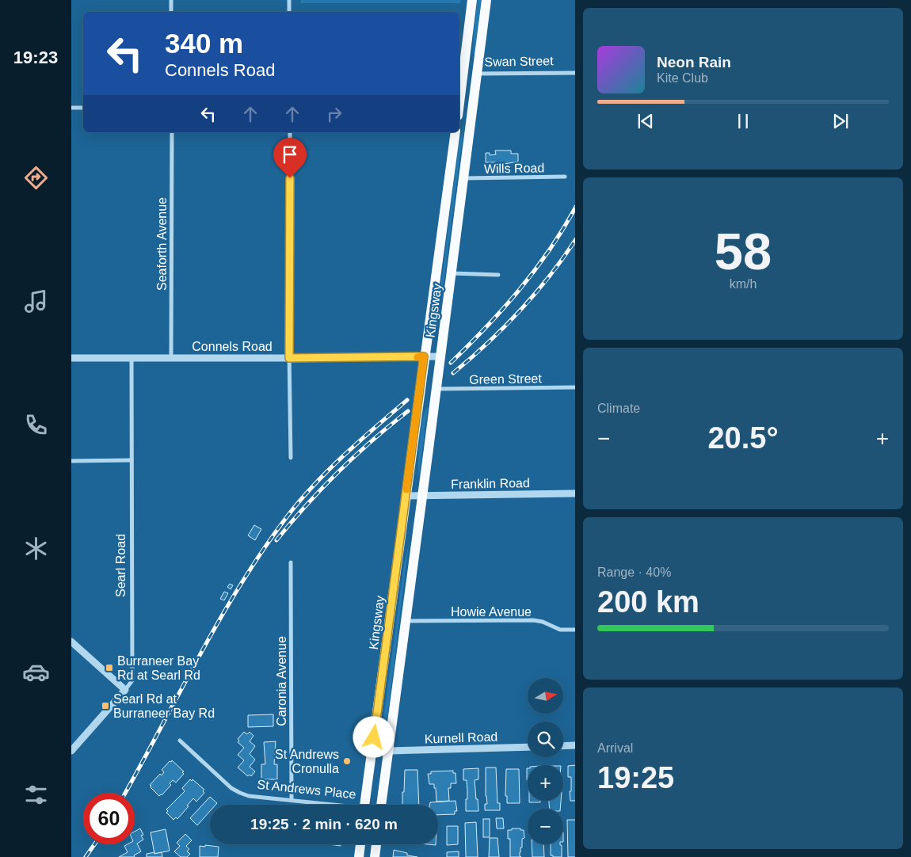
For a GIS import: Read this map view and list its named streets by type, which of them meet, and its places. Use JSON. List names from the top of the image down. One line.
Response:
{"streets":{"main road":["Swan Street","Kingsway"],"street":["Wills Road","Seaforth Avenue","Connels Road","Green Street","Franklin Road","Searl Road","Howie Avenue","Caronia Avenue","Kurnell Road","St Andrews Place"]},"crossings":[["Swan Street","Kingsway"],["Wills Road","Kingsway"],["Seaforth Avenue","Connels Road"],["Kingsway","Connels Road"],["Kingsway","Green Street"],["Kingsway","Franklin Road"],["Kingsway","Howie Avenue"],["Kingsway","Kurnell Road"],["Connels Road","Searl Road"],["Caronia Avenue","St Andrews Place"]],"places":{"transit":["Burraneer Bay Rd at Searl Rd","Searl Rd at Burraneer Bay Rd"],"other":["St Andrews Cronulla"]},"north":"right","page":{"tabs":"19:23","turn":["340 m","Connels Road"],"song":["Neon Rain","Kite Club"],"tile":[["58","km/h"],"Climate",["Range · 40%","200 km"],["Arrival","19:25"]],"heat":["−","20.5°","+"],"map_buttons":["+","−"],"limit":"60","trip":"19:25 · 2 min · 620 m"}}
